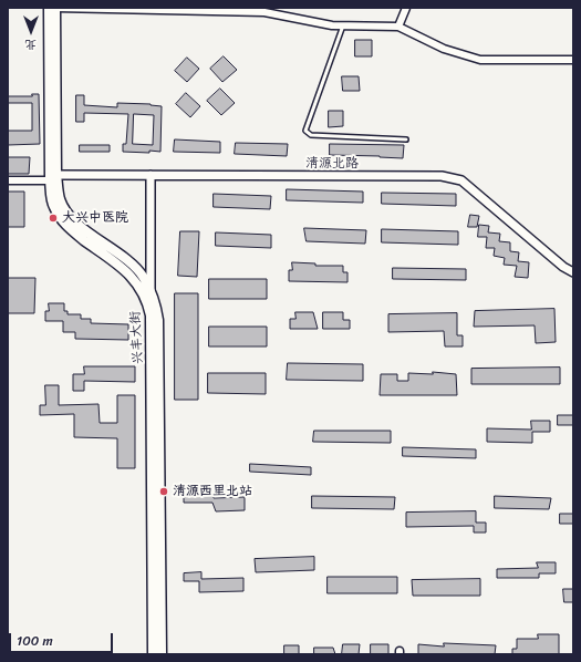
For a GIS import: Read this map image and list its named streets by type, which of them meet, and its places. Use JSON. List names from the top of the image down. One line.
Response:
{"streets":{"main road":["兴丰大街"],"street":["清源北路"]},"crossings":[["清源北路","兴丰大街"]],"places":["大兴中医院","清源西里北站"],"scale_bar":"100 m","north":"bottom"}
